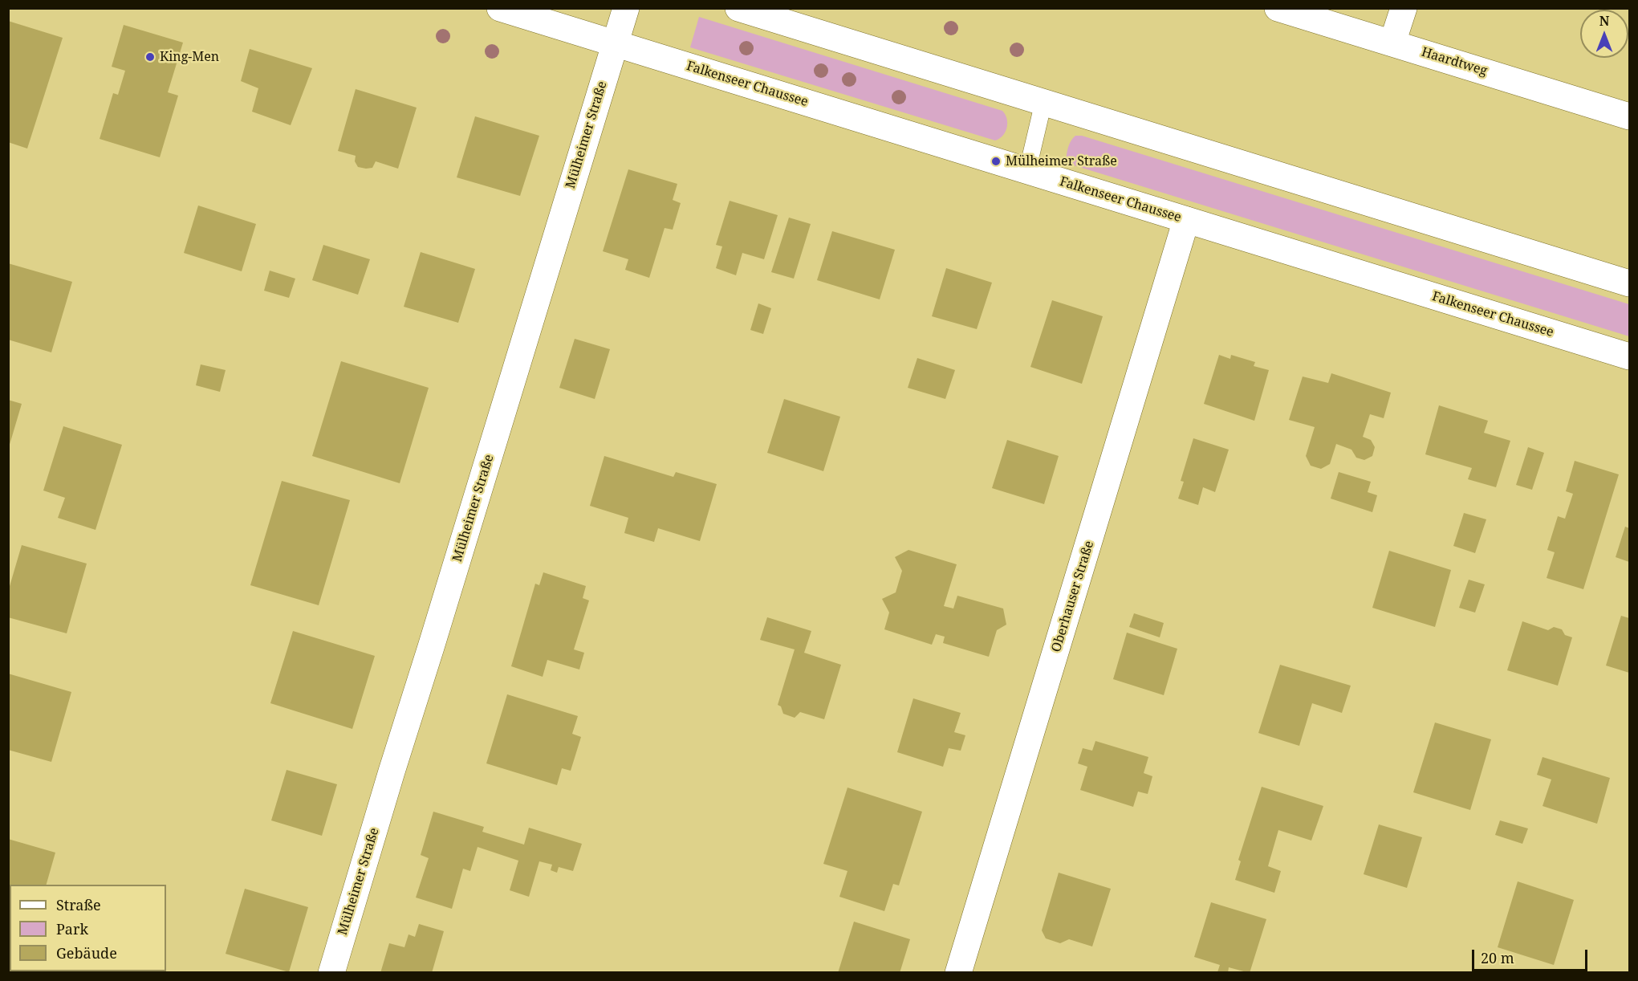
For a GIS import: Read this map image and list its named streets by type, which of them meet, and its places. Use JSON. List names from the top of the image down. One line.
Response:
{"streets":{"street":["Haardtweg","Falkenseer Chaussee","Mülheimer Straße","Oberhauser Straße"]},"crossings":[["Falkenseer Chaussee","Mülheimer Straße"],["Falkenseer Chaussee","Oberhauser Straße"]],"places":["King-Men","Mülheimer Straße"],"legend":["Straße","Park","Gebäude"],"scale_bar":"20 m","north":"top"}
